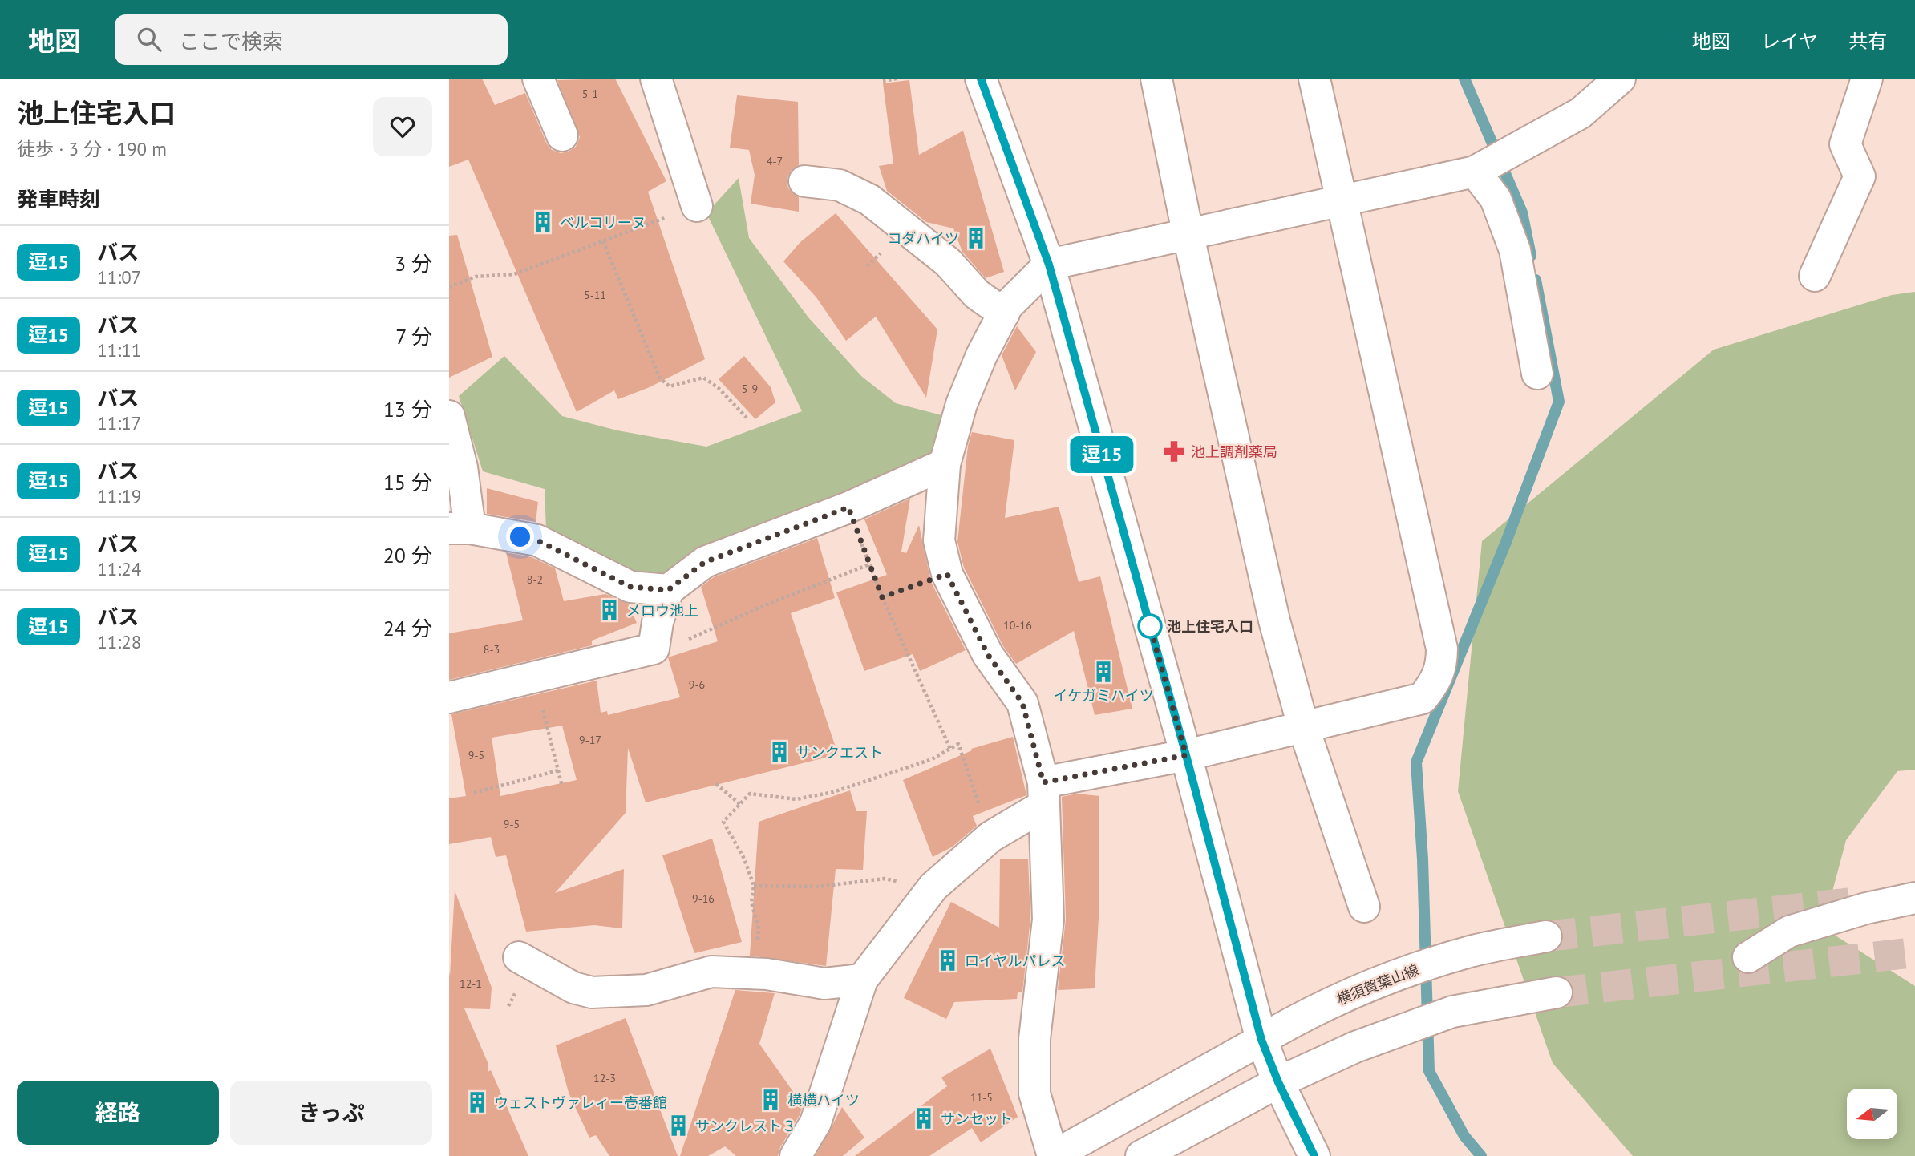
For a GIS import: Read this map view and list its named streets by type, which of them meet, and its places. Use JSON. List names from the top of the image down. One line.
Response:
{"streets":{"street":["横須賀葉山線"]},"places":{"building":["ベルコリーヌ","コダハイツ","メロウ池上","イケガミハイツ","サンクエスト","ロイヤルパレス","横横ハイツ","ウェストヴァレィー壱番館","サンセット","サンクレスト３"],"pharmacy":["池上調剤薬局"],"other":["池上住宅入口"]},"lines":["bus line 逗15"],"house_numbers":["5-1","4-7","5-11","5-9","8-2","10-16","8-3","9-6","9-17","9-5","9-5","9-16","12-1","12-3","11-5"],"north":"left","page":{"header":"地図","search":"ここで検索","nav":["地図","レイヤ","共有"],"heading":[["池上住宅入口","徒歩 · 3 分 · 190 m"],"発車時刻"],"on_map":"逗15","list":[{"mark":"逗15","name":"バス","note":"11:07","value":"3 分"},{"mark":"逗15","name":"バス","note":"11:11","value":"7 分"},{"mark":"逗15","name":"バス","note":"11:17","value":"13 分"},{"mark":"逗15","name":"バス","note":"11:19","value":"15 分"},{"mark":"逗15","name":"バス","note":"11:24","value":"20 分"},{"mark":"逗15","name":"バス","note":"11:28","value":"24 分"}],"buttons":["経路","きっぷ"]}}
